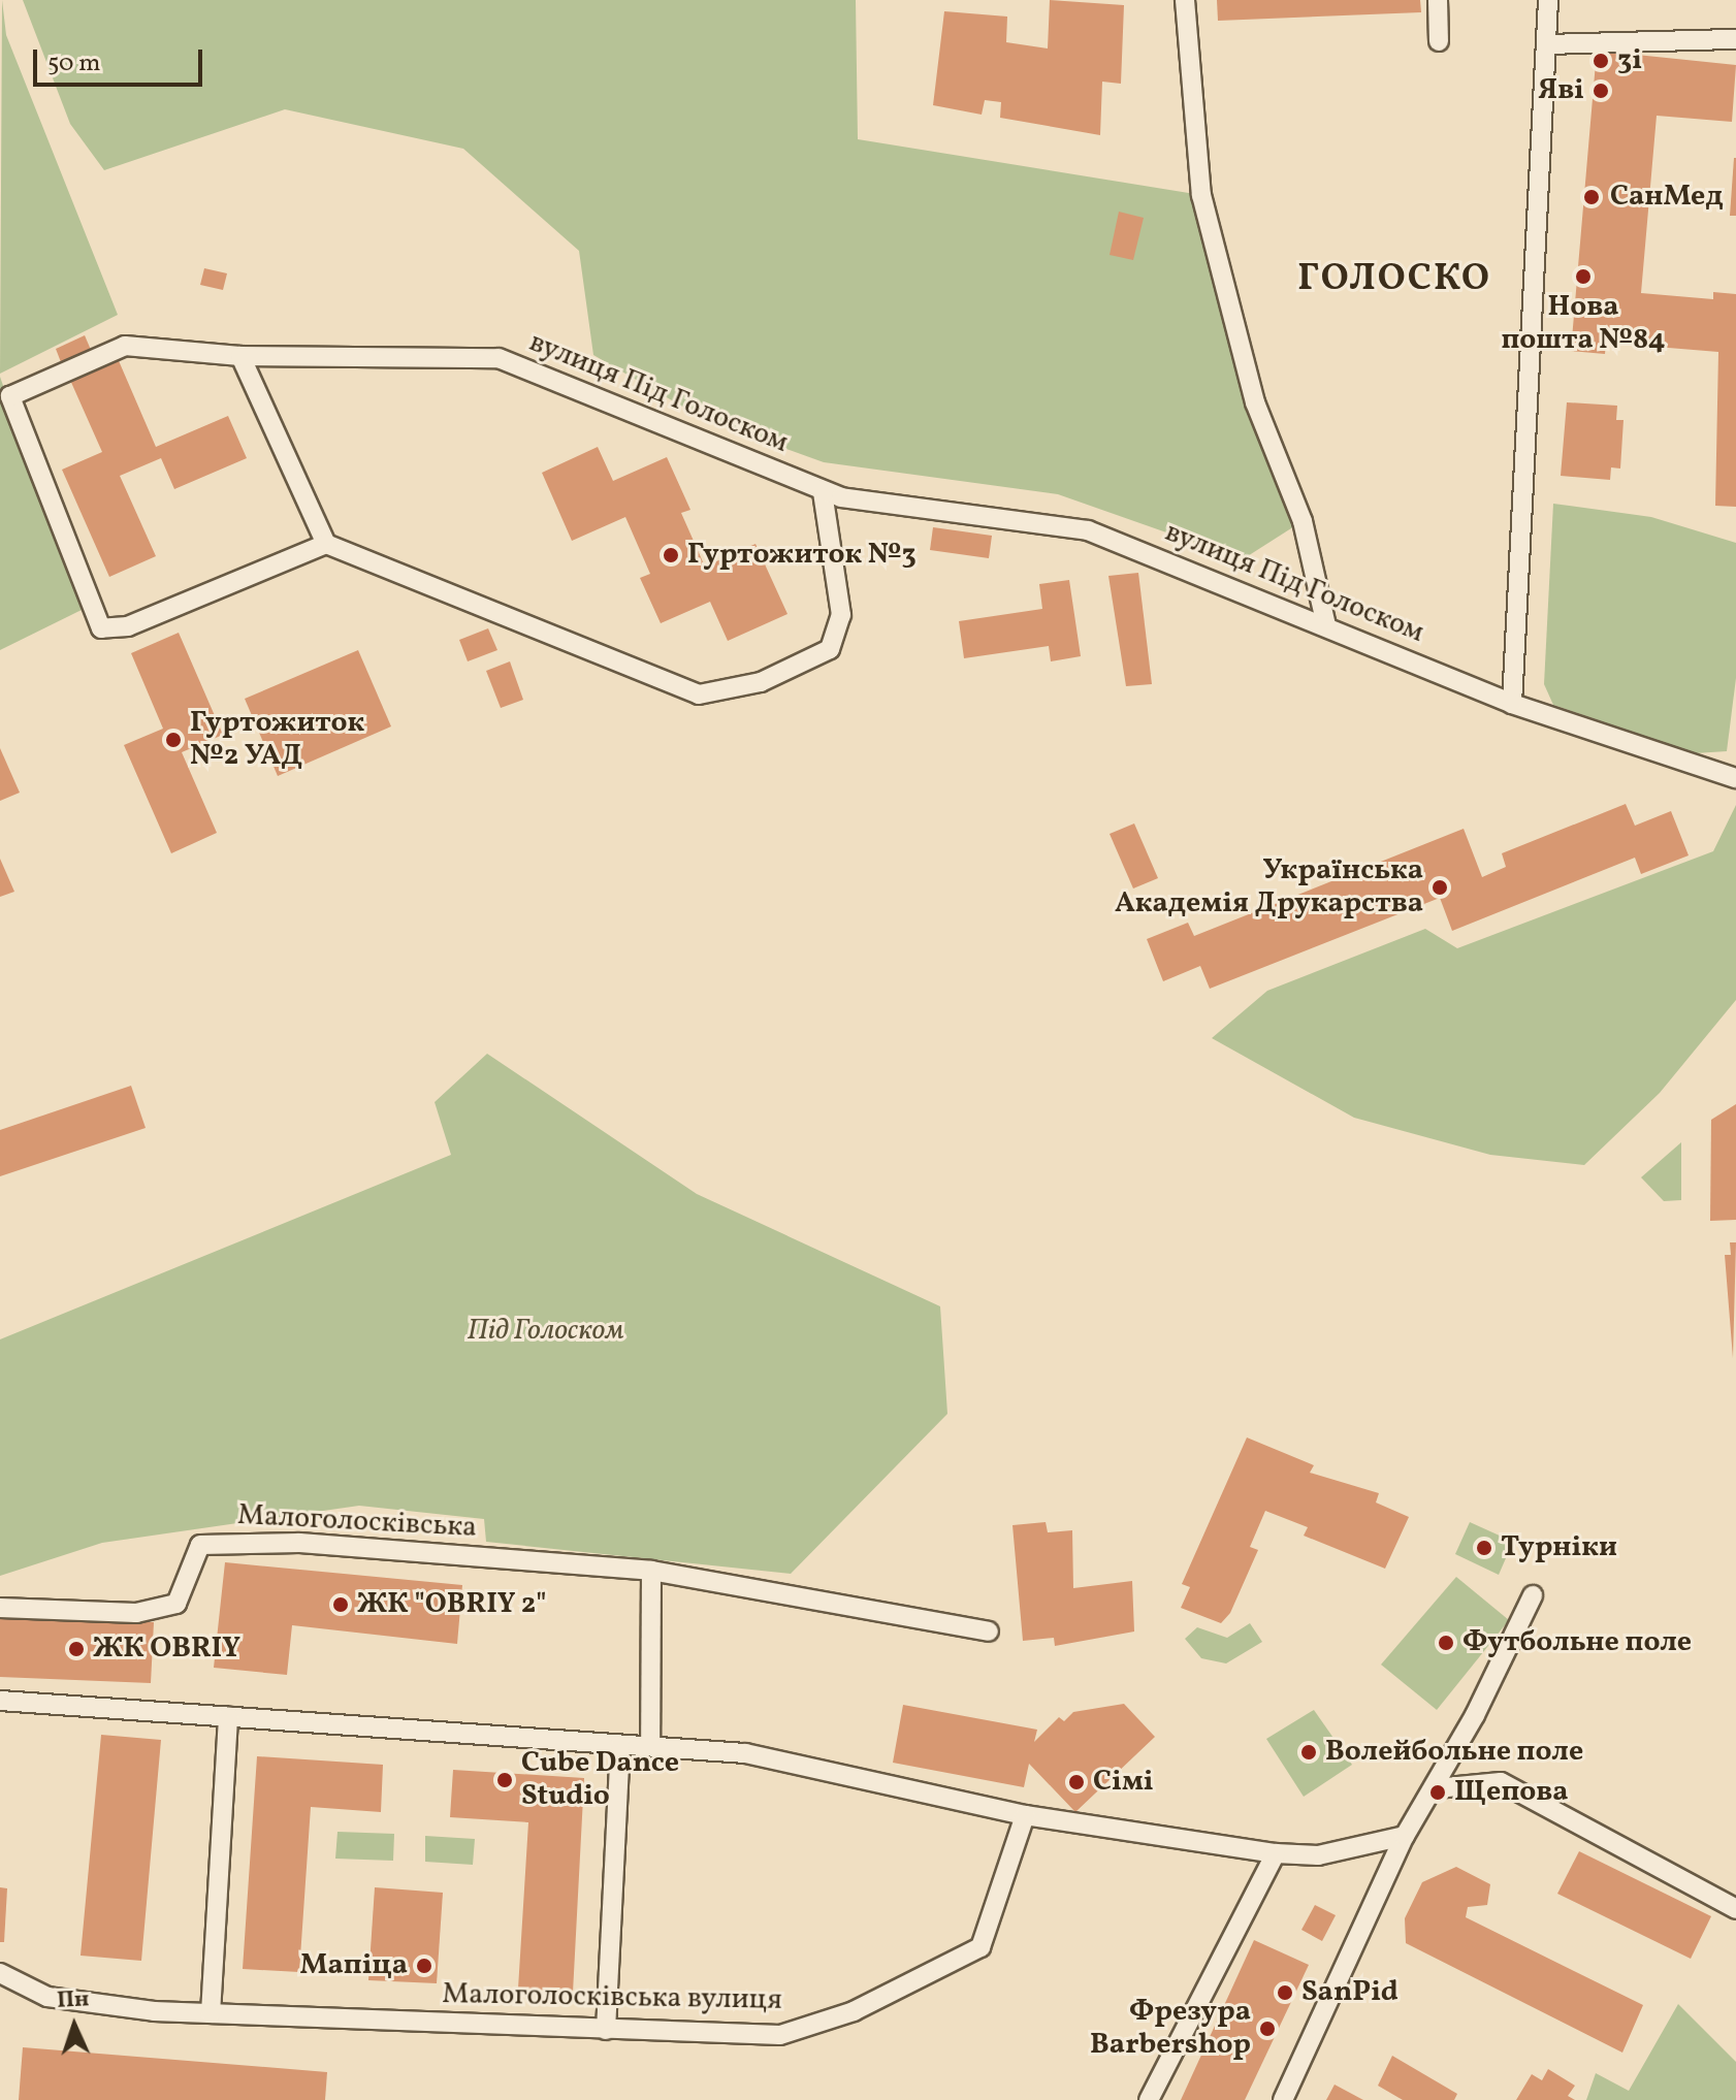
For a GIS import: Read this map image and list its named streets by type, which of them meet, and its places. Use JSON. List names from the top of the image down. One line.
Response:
{"streets":{"street":["вулиця Під Голоском","Малоголосківська","Малоголосківська вулиця"]},"districts":["ГОЛОСКО"],"parks":["Під Голоском"],"places":["3і","Яві","СанМед","Нова пошта №84","Гуртожиток №3","Гуртожиток №2 УАД","Українська Академія Друкарства","Турніки","ЖК \"OBRIY 2\"","Футбольне поле","ЖК OBRIY","Волейбольне поле","Cube Dance Studio","Сімі","Щепова","Мапіца","SanPid","Фрезура Barbershop"],"scale_bar":"50 m","north":"top"}
